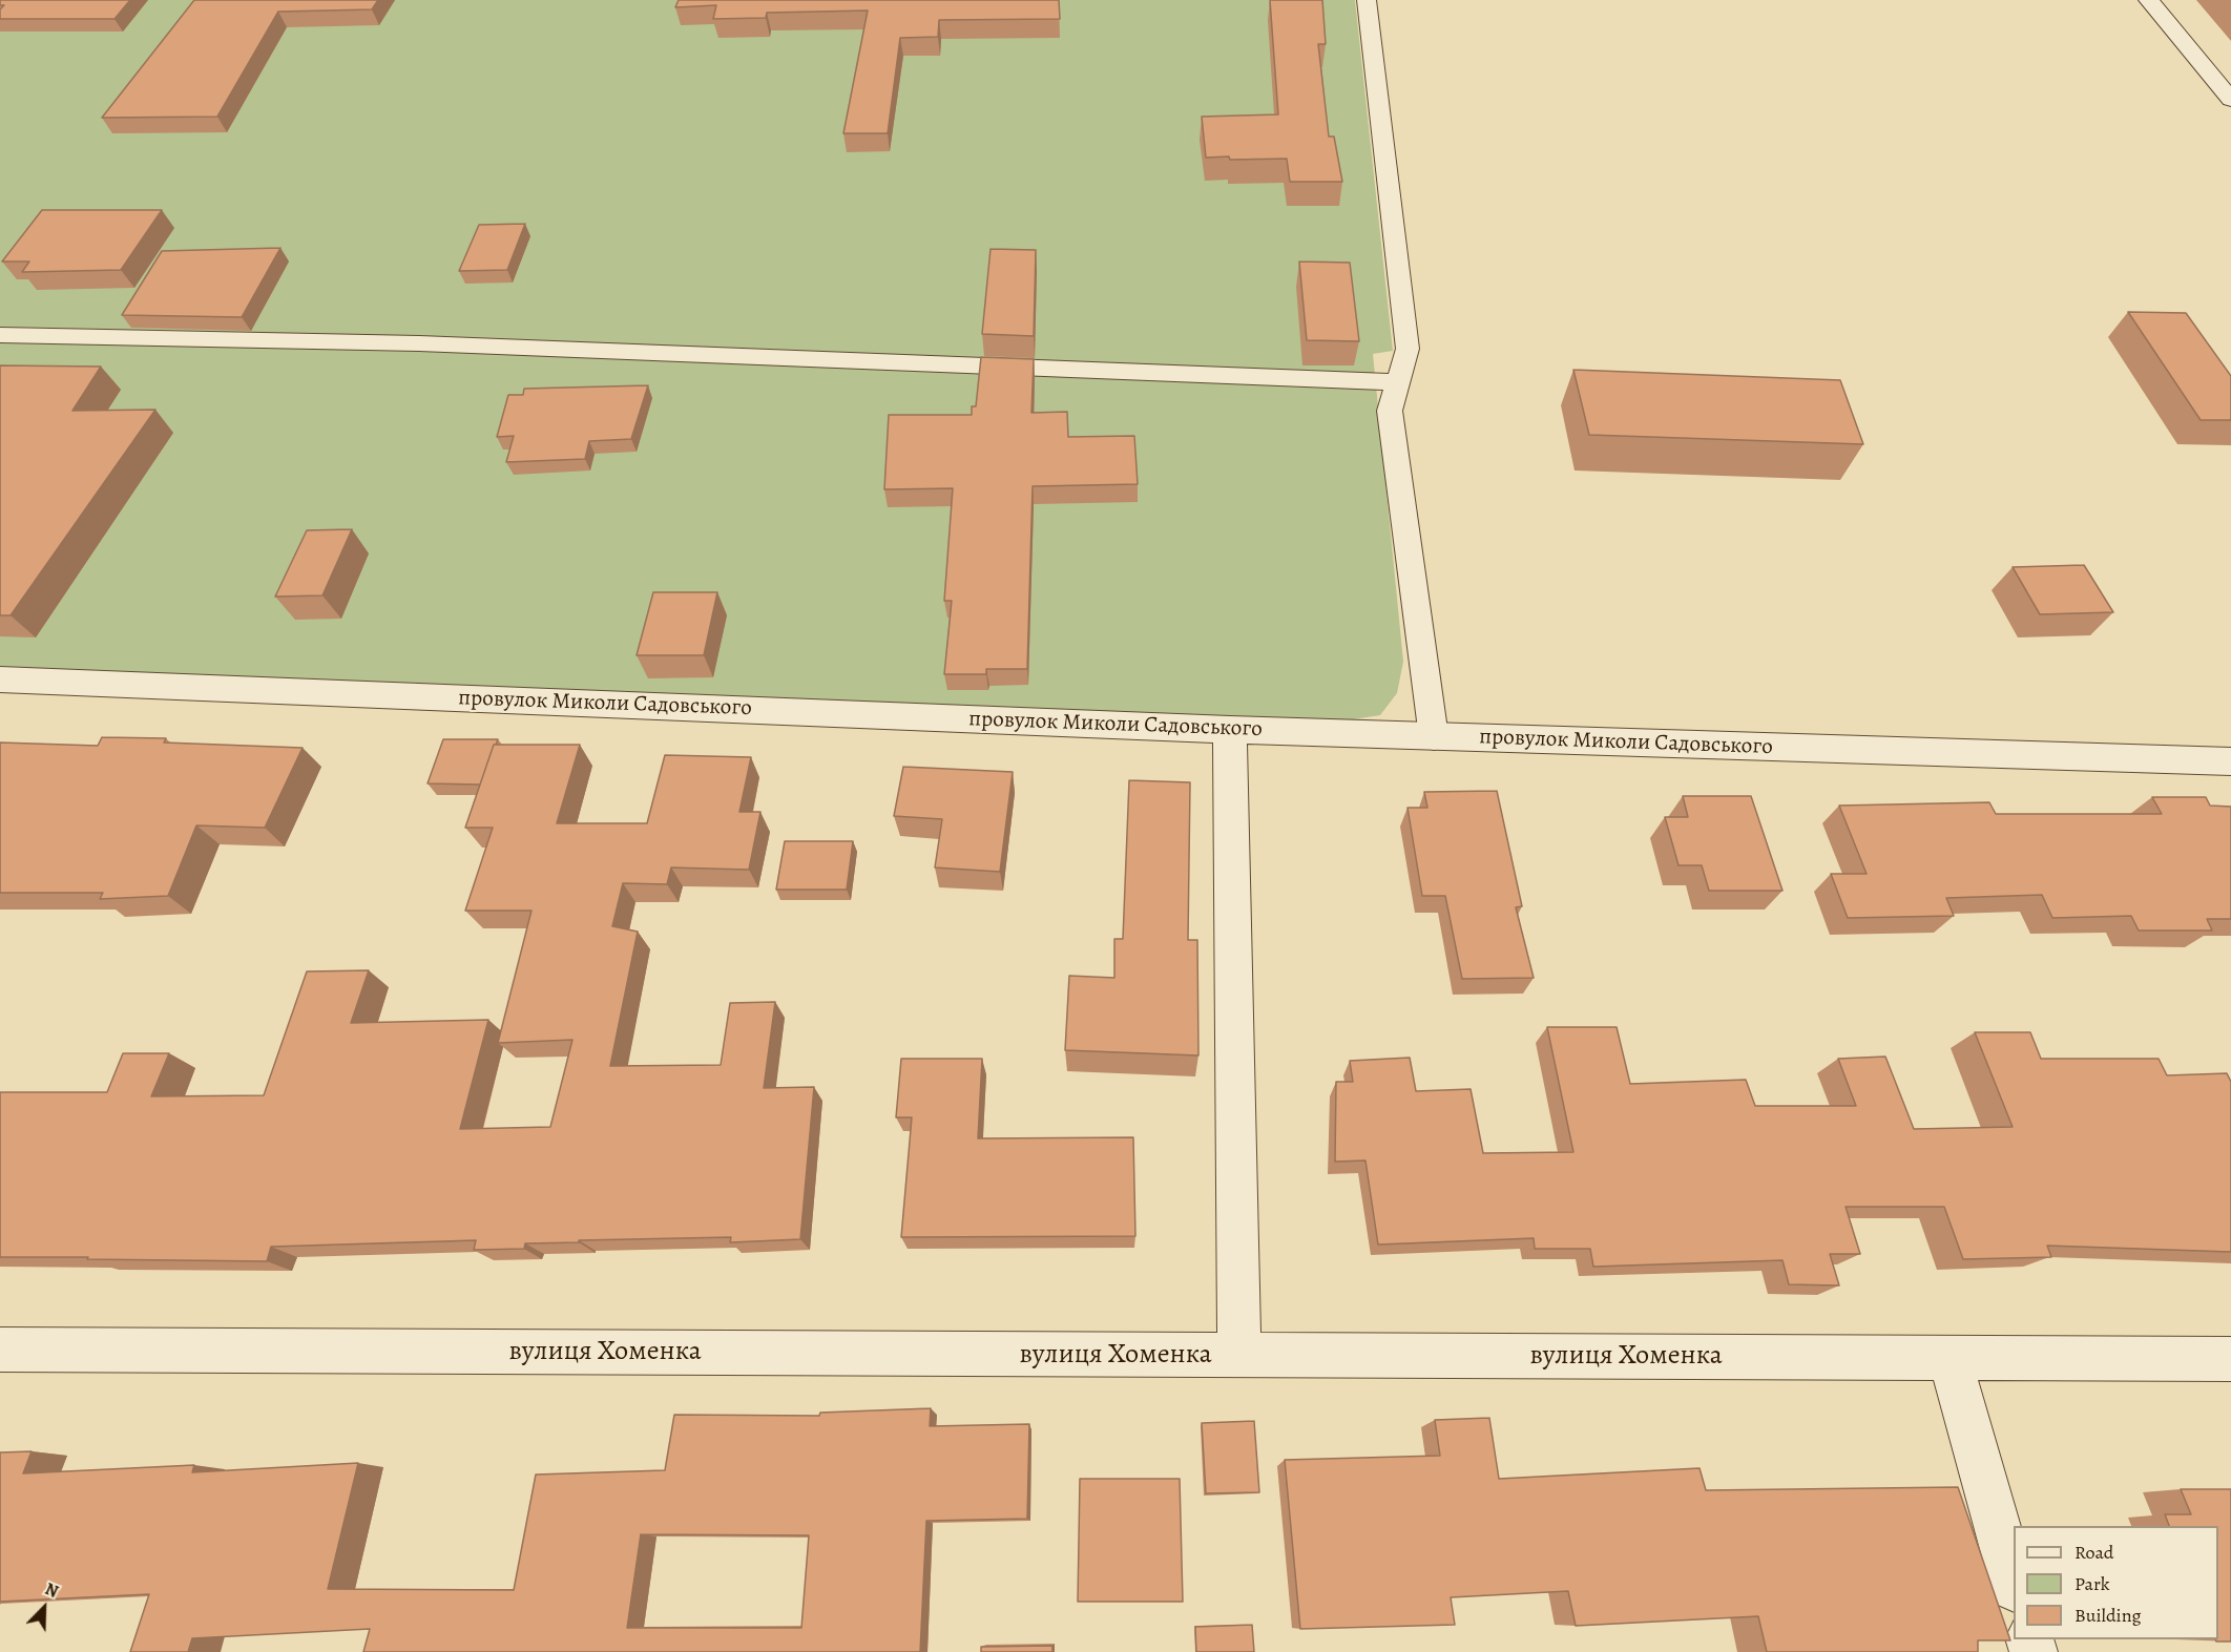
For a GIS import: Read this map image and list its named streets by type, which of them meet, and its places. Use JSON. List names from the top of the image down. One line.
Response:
{"streets":{"street":["провулок Миколи Садовського","вулиця Хоменка"]},"legend":["Road","Park","Building"],"north":"top right"}
